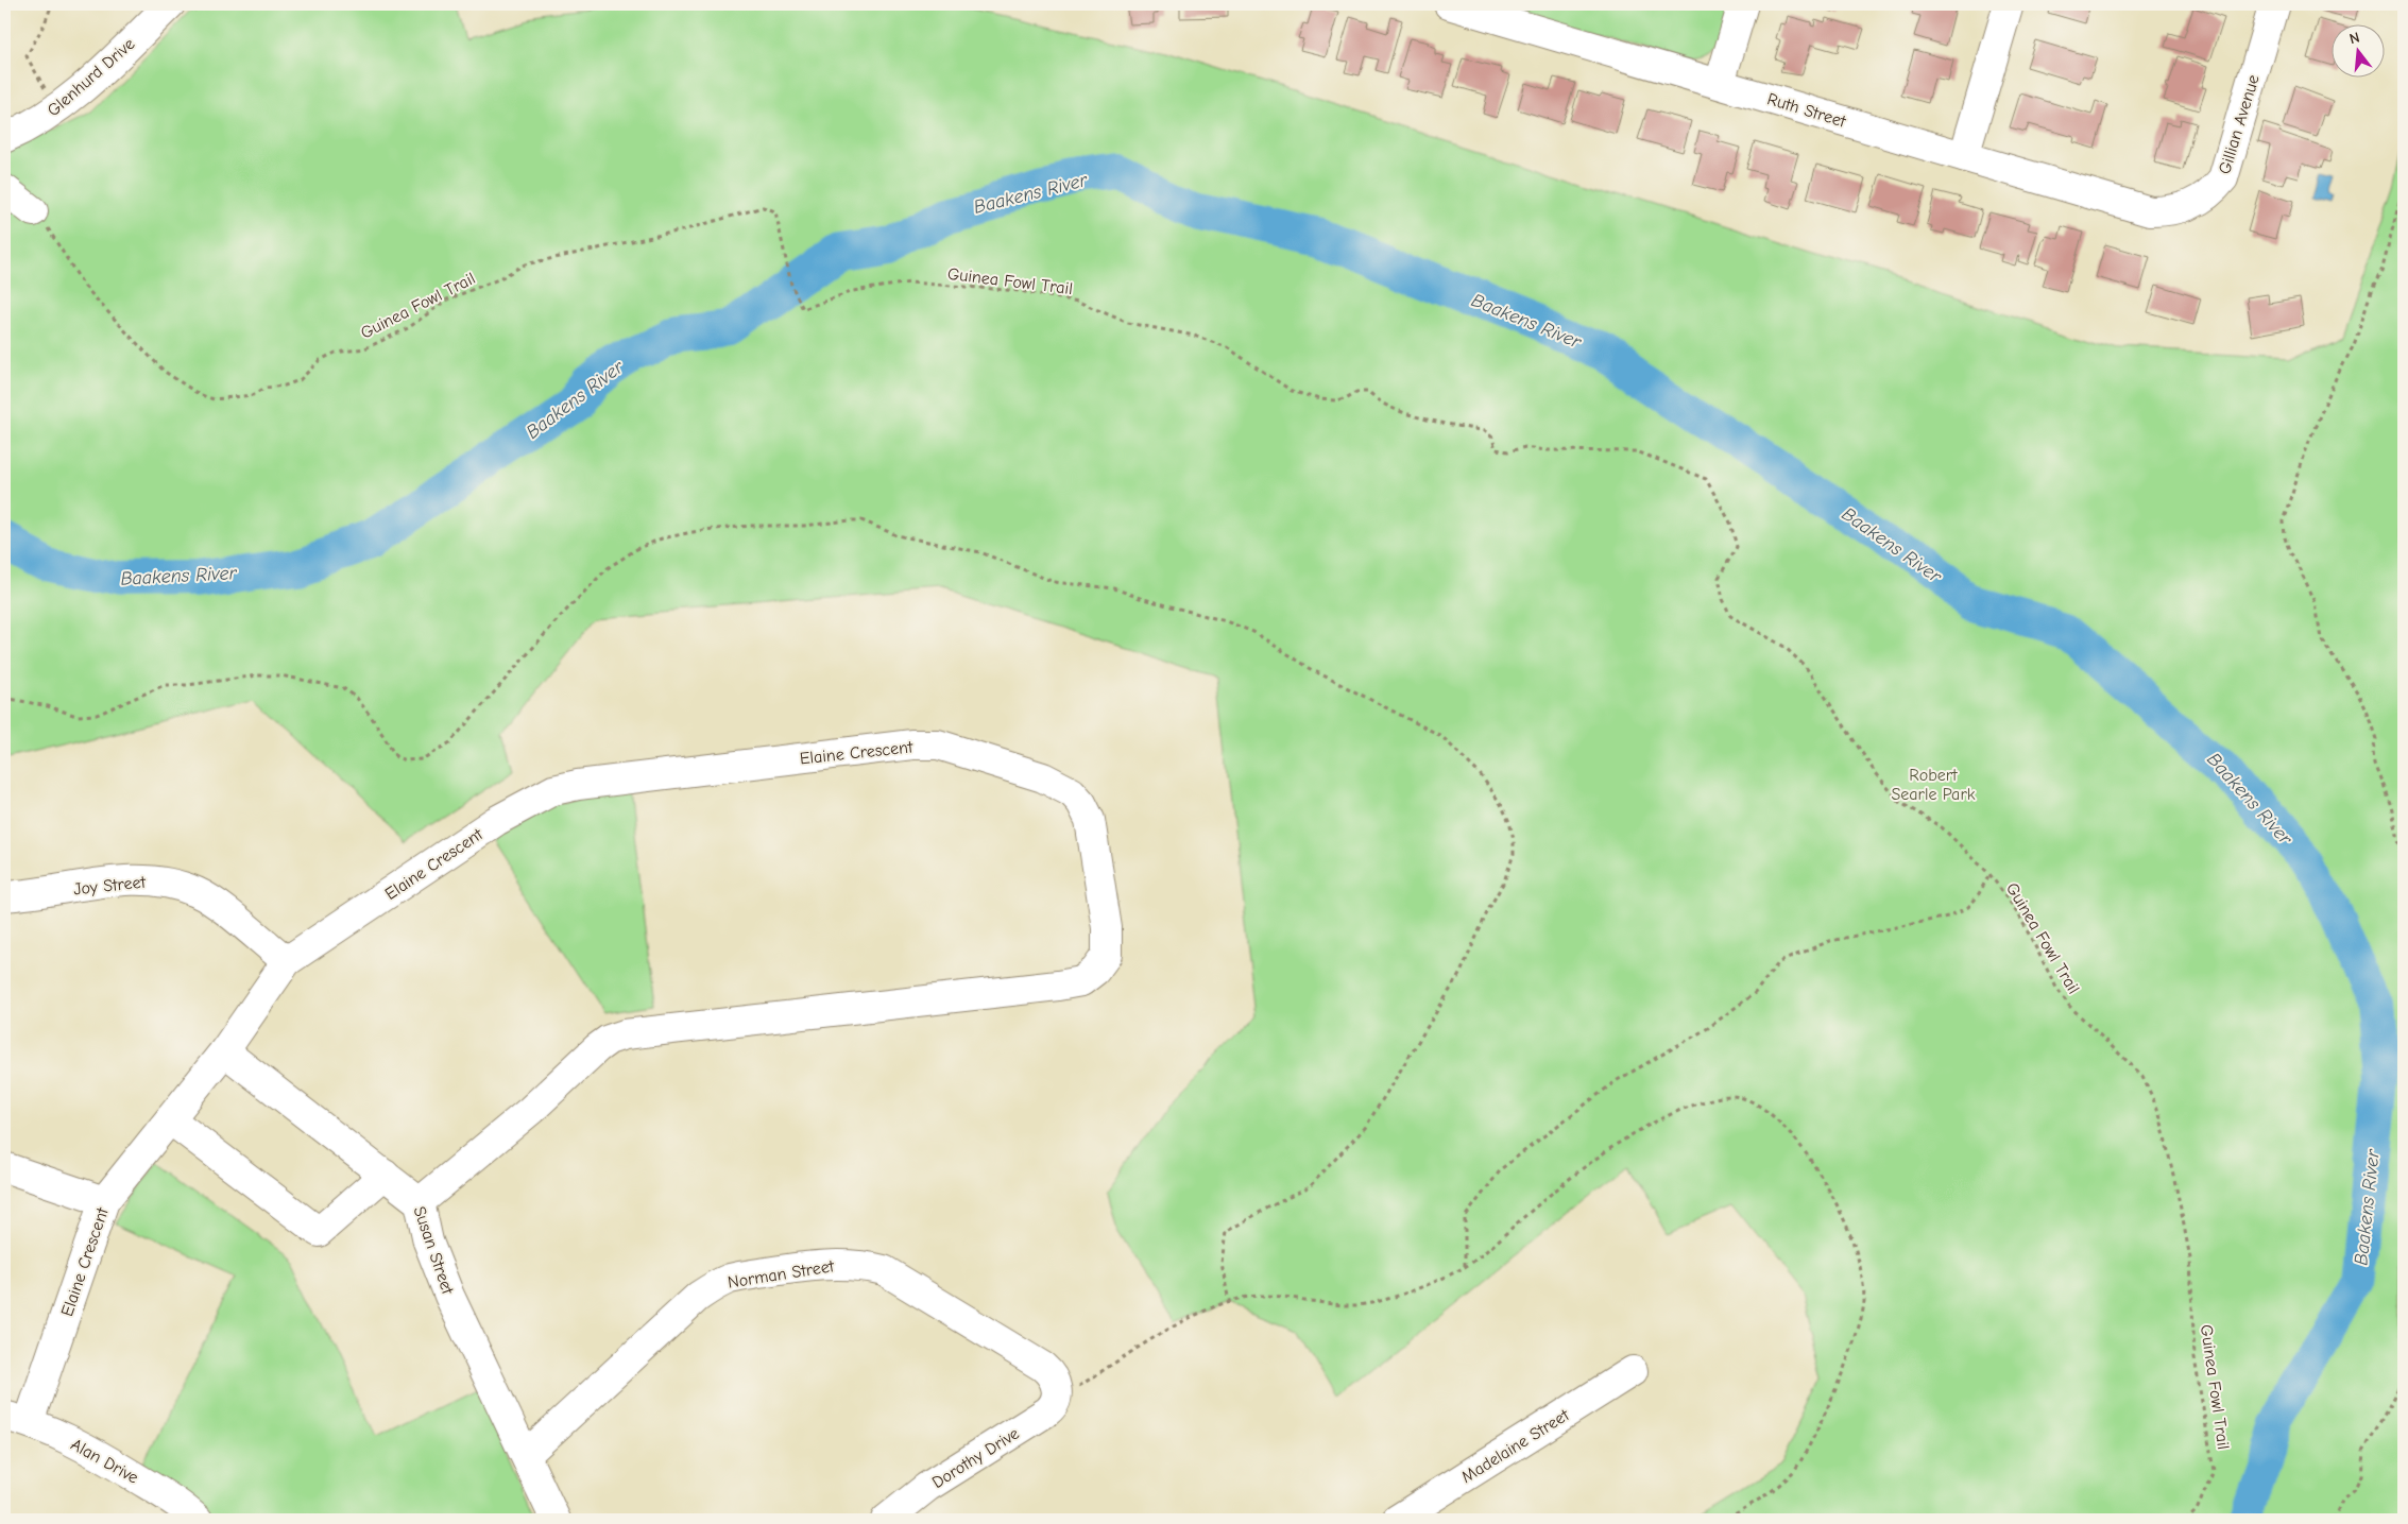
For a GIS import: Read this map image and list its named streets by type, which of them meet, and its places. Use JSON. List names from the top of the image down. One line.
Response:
{"streets":{"street":["Glenhurd Drive","Ruth Street","Gillian Avenue","Elaine Crescent","Joy Street","Susan Street","Norman Street","Madelaine Street","Dorothy Drive","Alan Drive"],"path":["Guinea Fowl Trail"]},"crossings":[["Ruth Street","Gillian Avenue"],["Elaine Crescent","Joy Street"],["Elaine Crescent","Susan Street"],["Elaine Crescent","Alan Drive"],["Susan Street","Norman Street"],["Norman Street","Dorothy Drive"]],"water":["Baakens River"],"parks":["Robert Searle Park"],"north":"top"}
